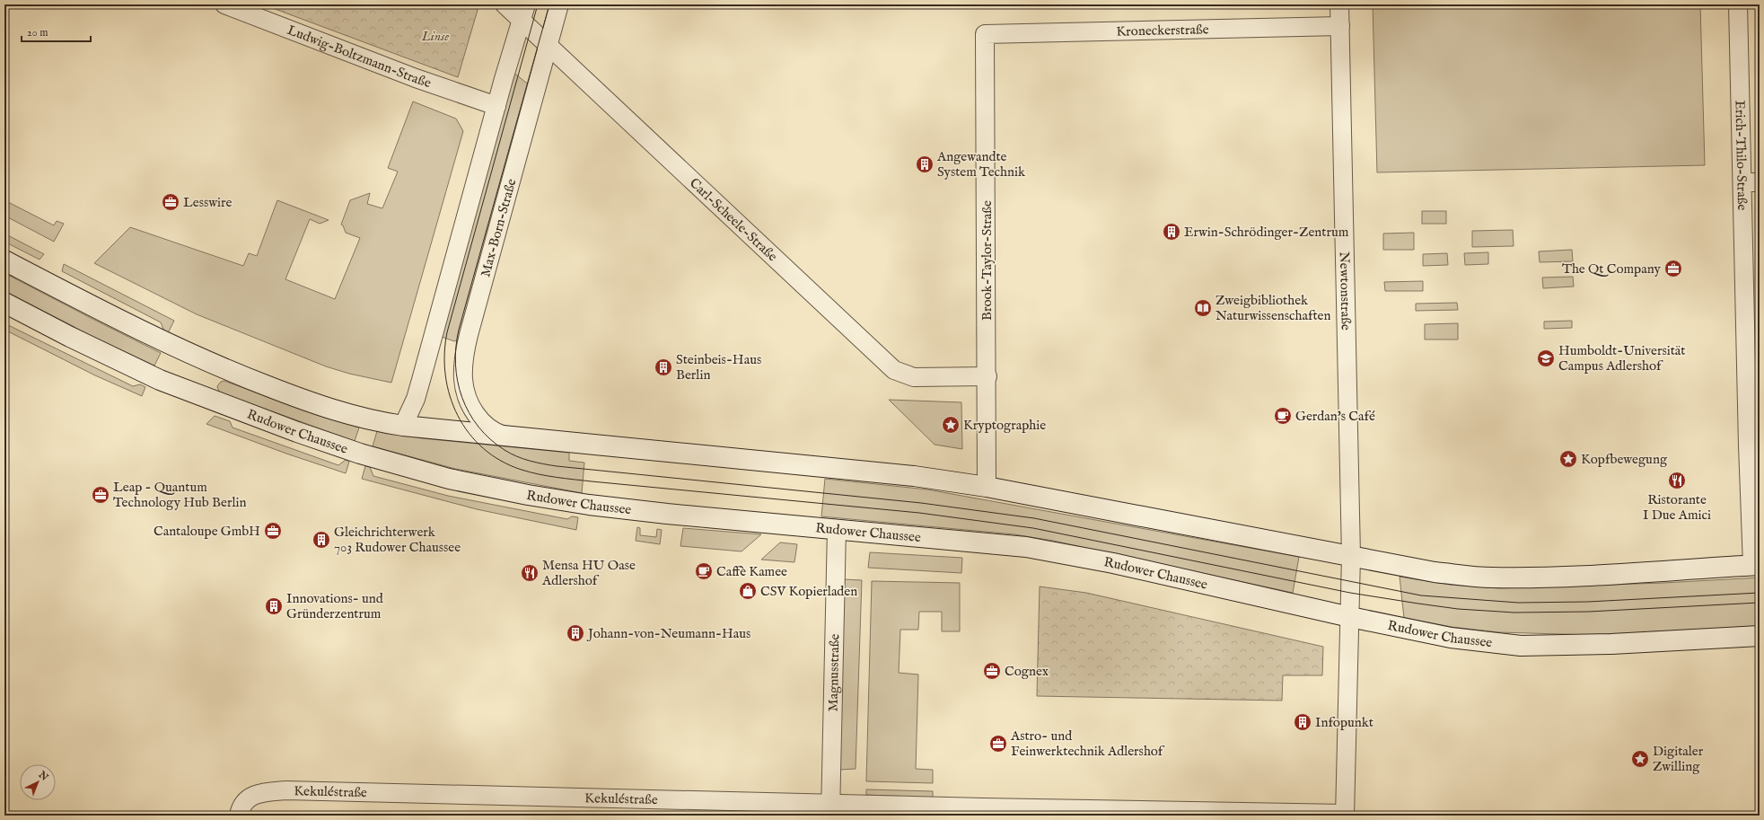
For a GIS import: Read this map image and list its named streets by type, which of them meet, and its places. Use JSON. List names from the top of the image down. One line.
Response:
{"streets":{"main road":["Rudower Chaussee"],"street":["Kroneckerstraße","Ludwig-Boltzmann-Straße","Erich-Thilo-Straße","Carl-Scheele-Straße","Max-Born-Straße","Brook-Taylor-Straße","Newtonstraße","Magnusstraße","Kekuléstraße"]},"crossings":[["Kroneckerstraße","Brook-Taylor-Straße"],["Kroneckerstraße","Newtonstraße"],["Carl-Scheele-Straße","Max-Born-Straße"],["Carl-Scheele-Straße","Brook-Taylor-Straße"],["Newtonstraße","Rudower Chaussee"],["Newtonstraße","Kekuléstraße"],["Rudower Chaussee","Magnusstraße"],["Magnusstraße","Kekuléstraße"]],"parks":["Linse"],"places":{"building":["Angewandte System Technik","Erwin-Schrödinger-Zentrum","Steinbeis-Haus Berlin","Gleichrichterwerk 703 Rudower Chaussee","Innovations- und Gründerzentrum","Johann-von-Neumann-Haus","Infopunkt"],"office":["Lesswire","The Qt Company","Leap - Quantum Technology Hub Berlin","Cantaloupe GmbH","Cognex","Astro- und Feinwerktechnik Adlershof"],"library":["Zweigbibliothek Naturwissenschaften"],"school or university":["Humboldt-Universität Campus Adlershof"],"cafe":["Gerdan's Café","Caffè Kamee"],"place":["Kryptographie","Kopfbewegung","Digitaler Zwilling"],"restaurant":["Ristorante I Due Amici","Mensa HU Oase Adlershof"],"shop":["CSV Kopierladen"]},"scale_bar":"20 m","north":"top right"}
